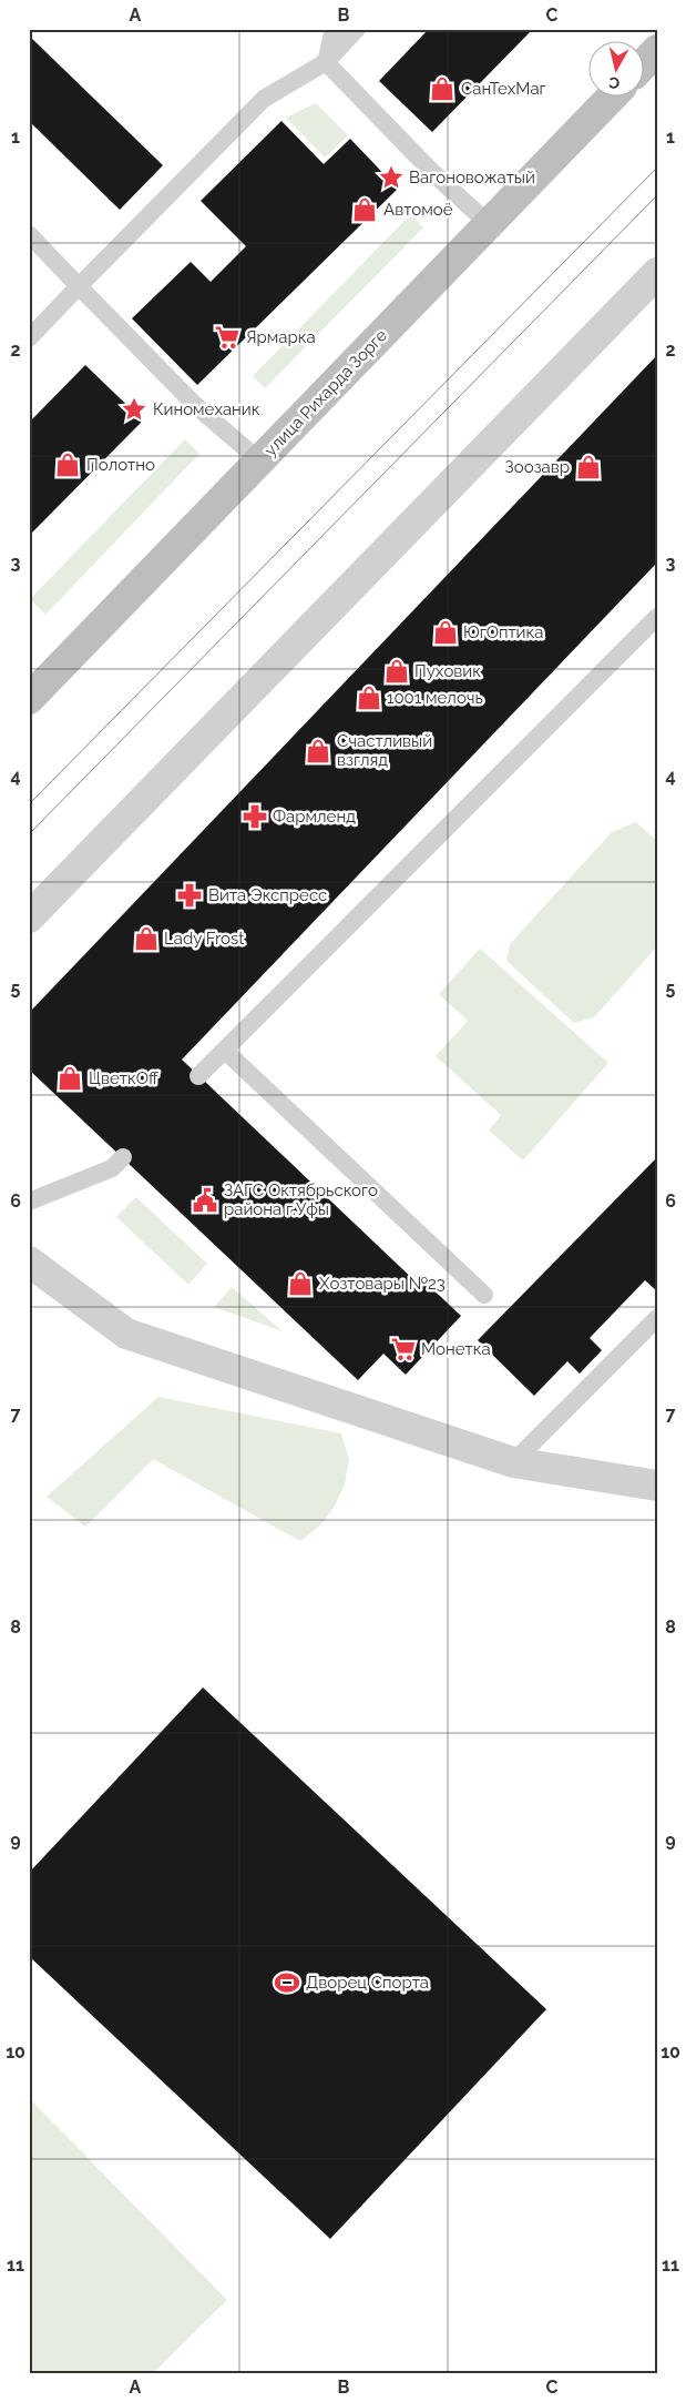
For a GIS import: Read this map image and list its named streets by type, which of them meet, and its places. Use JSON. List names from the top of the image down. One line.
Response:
{"streets":{"main road":["улица Рихарда Зорге"]},"places":{"shop":["СанТехМаг","Автомоё","Полотно","Зоозавр","ЮгОптика","Пуховик","1001 мелочь","Счастливый взгляд","Lady Frost","ЦветкOff","Хозтовары №23"],"place":["Вагоновожатый","Киномеханик"],"supermarket":["Ярмарка","Монетка"],"pharmacy":["Фармленд","Вита Экспресс"],"public building":["ЗАГС Октябрьского района г.Уфы"],"sports":["Дворец Спорта"]},"north":"bottom","grid":{"columns":["A","B","C"],"rows":["1","2","3","4","5","6","7","8","9","10","11"]}}
